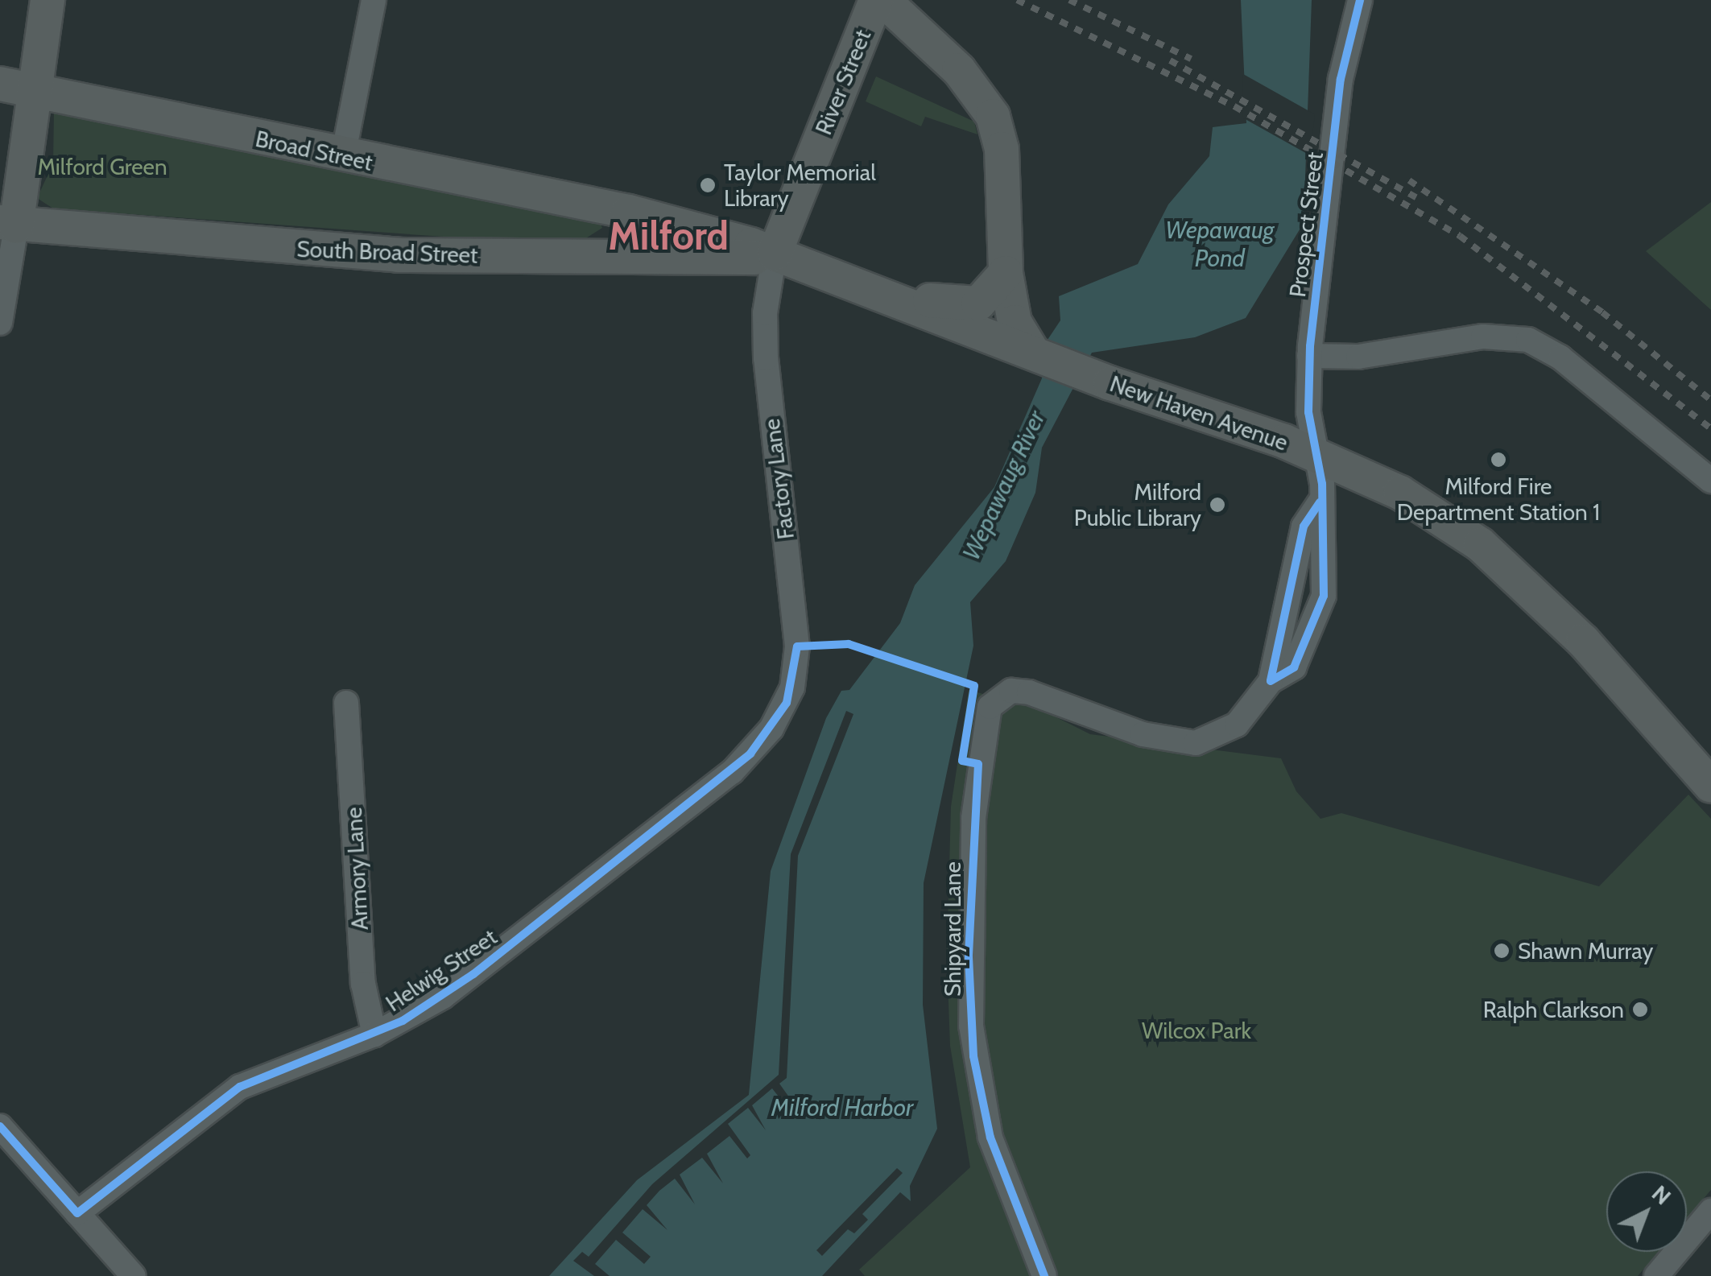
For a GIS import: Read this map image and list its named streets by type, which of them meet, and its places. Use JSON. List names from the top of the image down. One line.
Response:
{"streets":{"main road":["River Street","Broad Street","South Broad Street","New Haven Avenue"],"street":["Prospect Street","Factory Lane","Armory Lane","Shipyard Lane","Helwig Street"]},"crossings":[["River Street","Broad Street"],["River Street","South Broad Street"],["River Street","New Haven Avenue"],["River Street","Factory Lane"],["Broad Street","South Broad Street"],["Broad Street","New Haven Avenue"],["Broad Street","Factory Lane"],["Prospect Street","New Haven Avenue"],["Prospect Street","Shipyard Lane"],["South Broad Street","New Haven Avenue"],["South Broad Street","Factory Lane"],["New Haven Avenue","Factory Lane"],["New Haven Avenue","Shipyard Lane"],["Factory Lane","Helwig Street"],["Armory Lane","Helwig Street"]],"districts":["Milford"],"water":["Wepawaug Pond","Wepawaug River","Milford Harbor"],"parks":["Milford Green","Wilcox Park"],"places":["Taylor Memorial Library","Milford Fire Department Station 1","Milford Public Library","Shawn Murray","Ralph Clarkson"],"north":"top right"}
